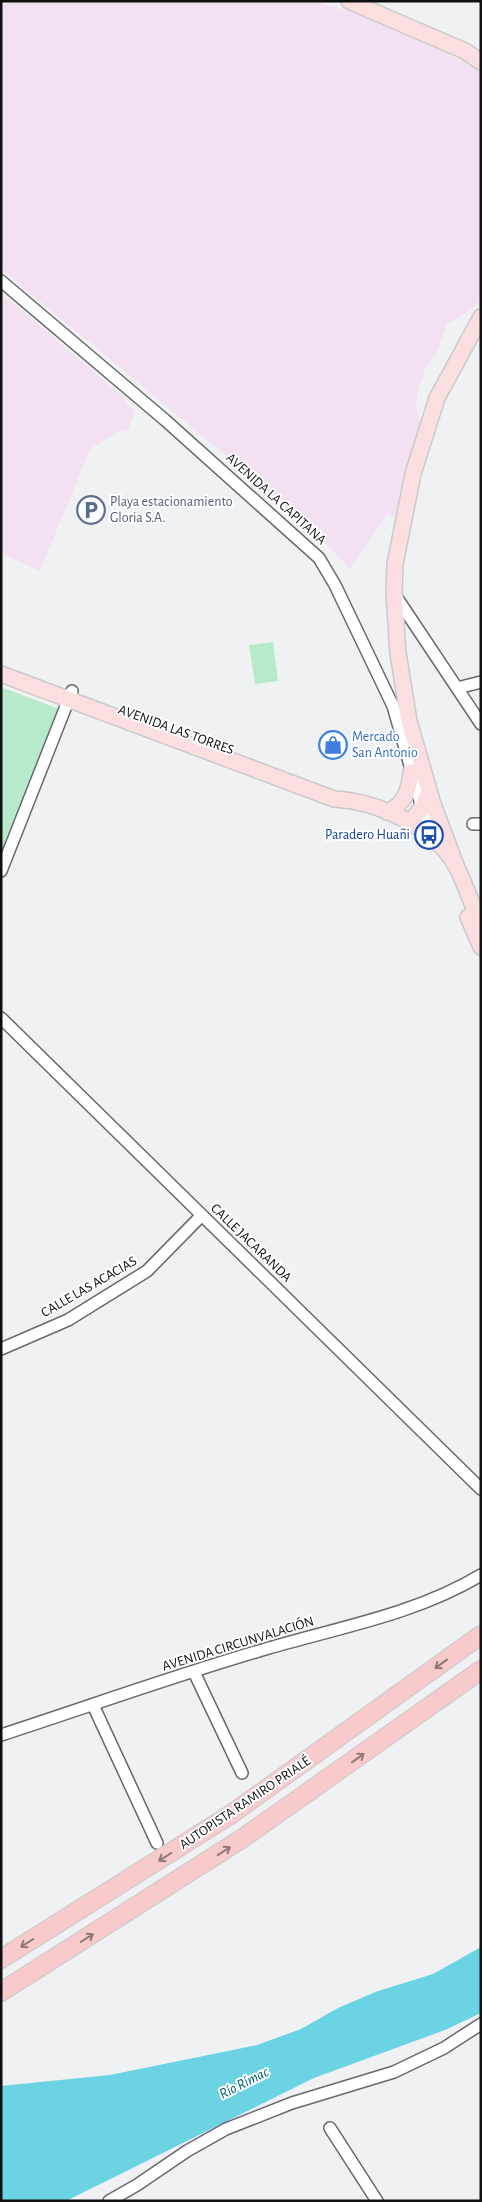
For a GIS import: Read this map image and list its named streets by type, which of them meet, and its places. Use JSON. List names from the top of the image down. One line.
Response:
{"streets":{"highway":["AUTOPISTA RAMIRO PRIALÉ"],"main road":["AVENIDA LAS TORRES"],"street":["AVENIDA LA CAPITANA","CALLE JACARANDA","CALLE LAS ACACIAS","AVENIDA CIRCUNVALACIÓN"]},"crossings":[["AVENIDA LA CAPITANA","AVENIDA LAS TORRES"],["CALLE JACARANDA","CALLE LAS ACACIAS"]],"water":["Río Rímac"],"places":{"parking":["Playa estacionamiento Gloria S.A."],"shop":["Mercado San Antonio"],"bus stop":["Paradero Huañi"]}}
